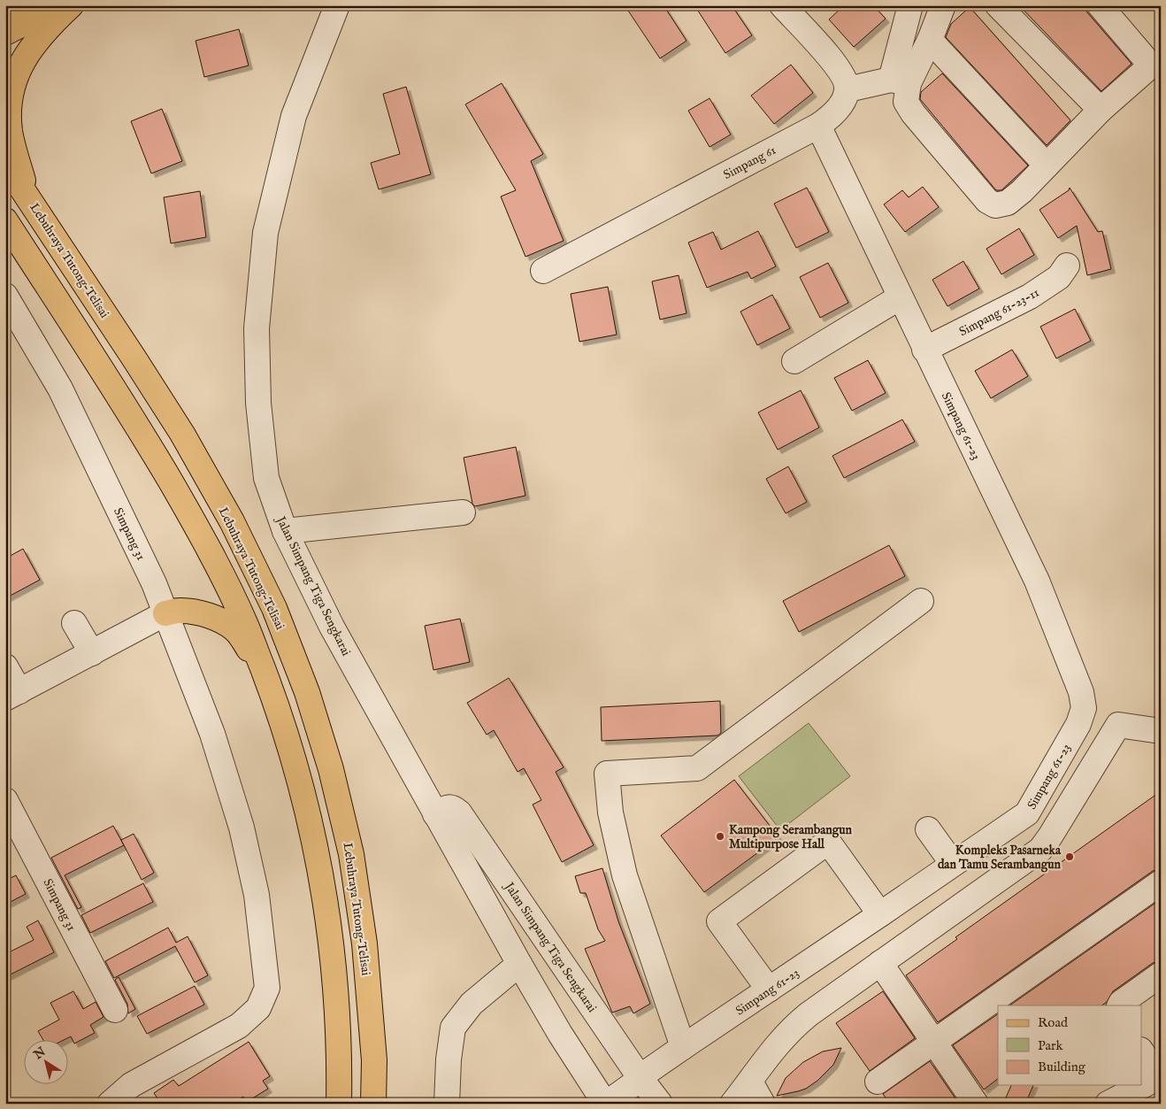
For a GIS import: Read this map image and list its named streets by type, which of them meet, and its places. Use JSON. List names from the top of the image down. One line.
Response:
{"streets":{"main road":["Lebuhraya Tutong–Telisai"],"street":["Simpang 61","Simpang 61-23-11","Simpang 61-23","Simpang 31","Jalan Simpang Tiga Sengkarai"]},"crossings":[["Simpang 61","Simpang 61-23"],["Simpang 61-23-11","Simpang 61-23"],["Simpang 61-23","Jalan Simpang Tiga Sengkarai"]],"places":["Kampong Serambangun Multipurpose Hall","Kompleks Pasarneka dan Tamu Serambangun"],"legend":["Road","Park","Building"],"north":"top left"}
